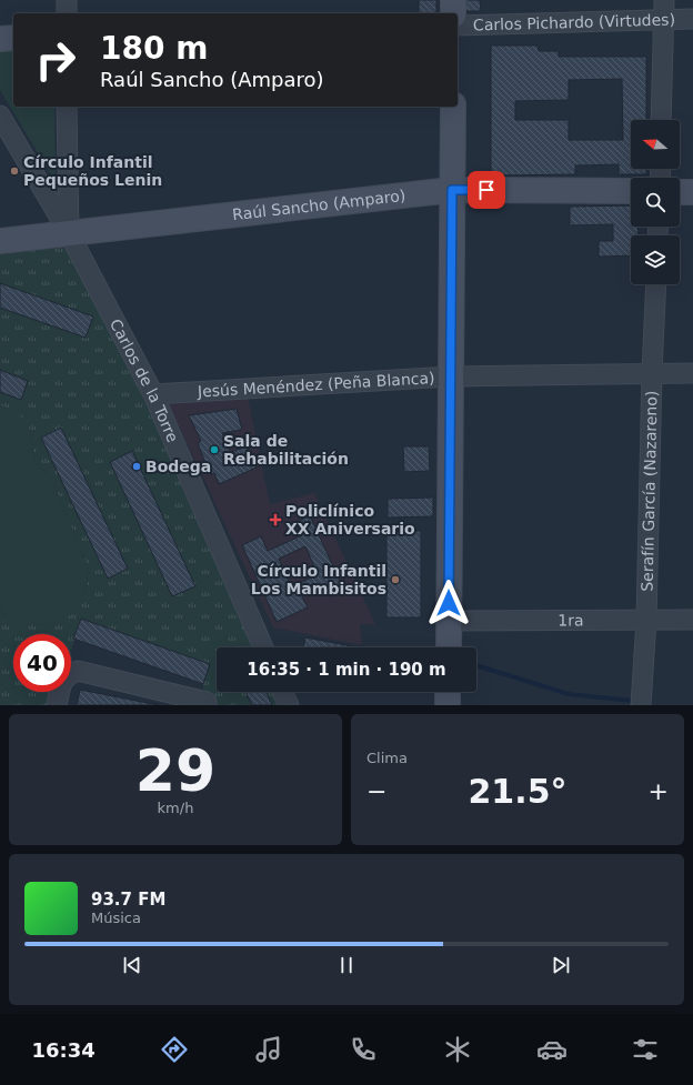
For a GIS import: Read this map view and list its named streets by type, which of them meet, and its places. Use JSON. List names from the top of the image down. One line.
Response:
{"streets":{"street":["Carlos Pichardo (Virtudes)","Raúl Sancho (Amparo)","Carlos de la Torre","Jesús Menéndez (Peña Blanca)","Serafín García (Nazareno)","1ra"]},"crossings":[["Raúl Sancho (Amparo)","Carlos de la Torre"],["Carlos de la Torre","Jesús Menéndez (Peña Blanca)"],["Jesús Menéndez (Peña Blanca)","Serafín García (Nazareno)"],["Serafín García (Nazareno)","1ra"]],"places":{"other":["Círculo Infantil Pequeños Lenin","Sala de Rehabilitación","Bodega","Círculo Infantil Los Mambisitos"],"health":["Policlínico XX Aniversario"]},"north":"left","page":{"turn":["180 m","Raúl Sancho (Amparo)"],"limit":"40","trip":"16:35 · 1 min · 190 m","tile":[["29","km/h"],"Clima"],"heat":["−","21.5°","+"],"song":["93.7 FM","Música"],"tabs":"16:34"}}
